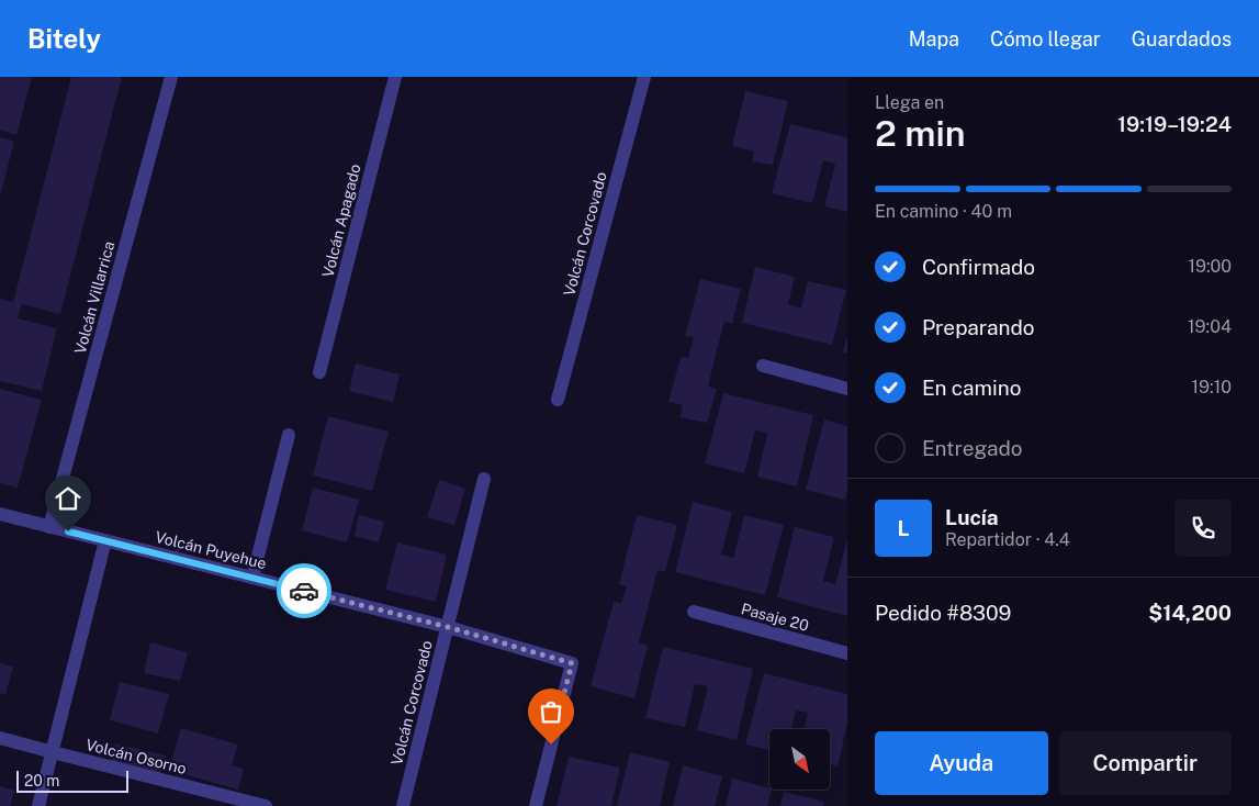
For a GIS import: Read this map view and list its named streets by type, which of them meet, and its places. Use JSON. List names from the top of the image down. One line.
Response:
{"streets":{"street":["Volcán Apagado","Volcán Corcovado","Volcán Villarrica","Volcán Puyehue","Pasaje 20","Volcán Osorno"]},"crossings":[["Volcán Corcovado","Volcán Puyehue"],["Volcán Villarrica","Volcán Puyehue"]],"scale_bar":"20 m","north":"bottom right","page":{"header":"Bitely","nav":["Mapa","Cómo llegar","Guardados"],"heading":["2 min","Llega en","19:19–19:24"],"panel":["Lucía","Repartidor · 4.4","Pedido #8309","$14,200"],"bar":"En camino · 40 m","list":[["Confirmado","19:00"],["Preparando","19:04"],["En camino","19:10"],"Entregado"],"round":"L","buttons":["Ayuda","Compartir"],"scale":"20 m"}}
